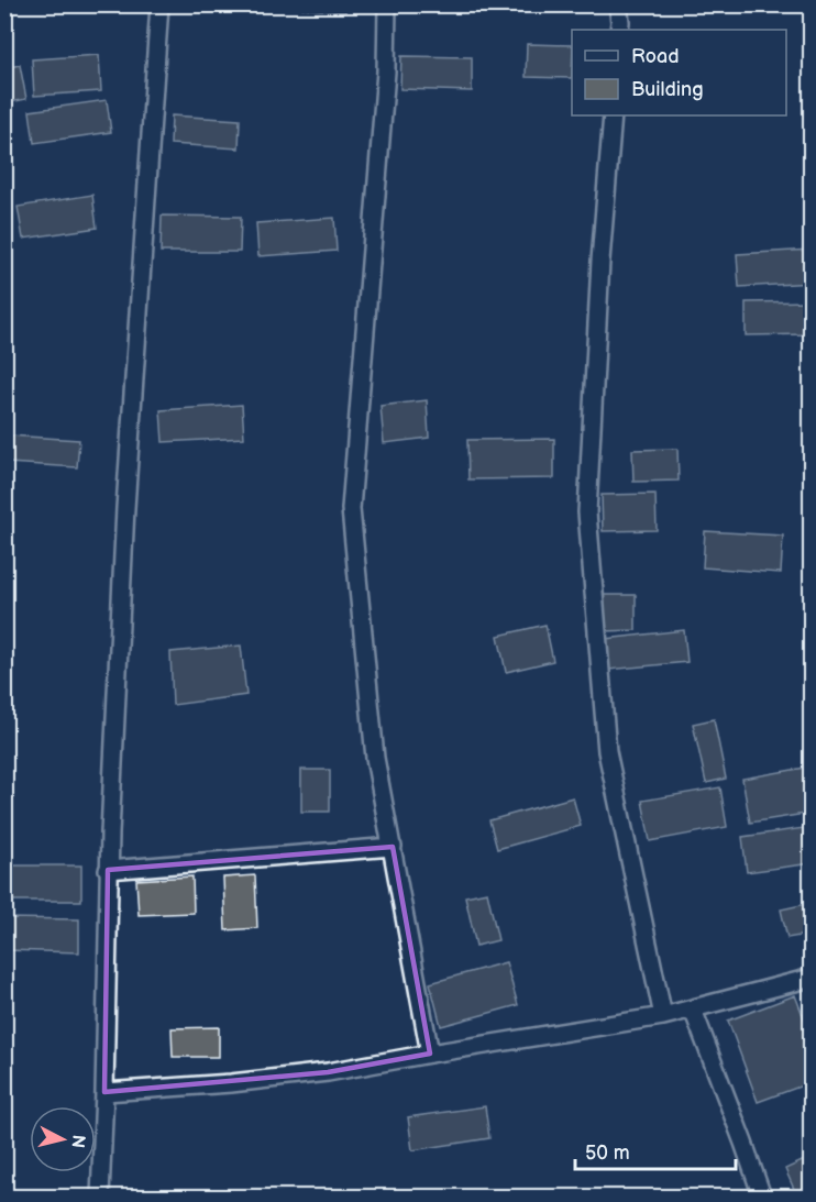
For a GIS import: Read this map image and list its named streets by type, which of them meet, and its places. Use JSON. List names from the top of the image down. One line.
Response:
{"legend":["Road","Building"],"scale_bar":"50 m","north":"right"}
